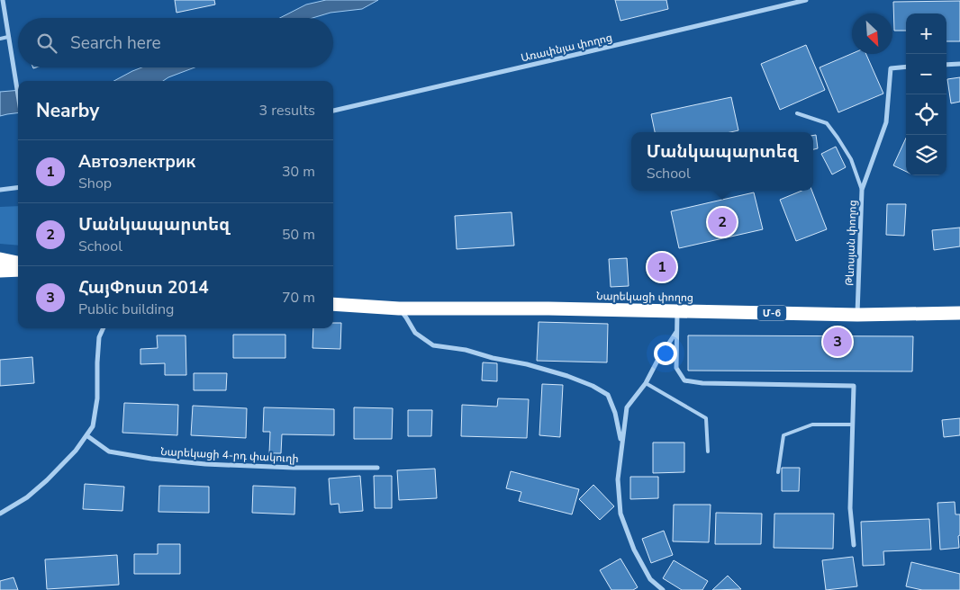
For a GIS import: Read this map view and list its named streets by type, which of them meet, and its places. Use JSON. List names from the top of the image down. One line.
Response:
{"streets":{"highway":["Նարեկացի փողոց","Մ-6"],"street":["Առափնյա փողոց","Թևոսյան փողոց","Նարեկացի 4-րդ փակուղի"]},"crossings":[["Թևոսյան փողոց","Նարեկացի փողոց"]],"north":"bottom right","page":{"map_buttons":["+","−"],"search":"Search here","heading":["Nearby","3 results"],"popup":["Մանկապարտեզ","School"],"list":[{"mark":"1","name":"Автоэлектрик","note":"Shop","value":"30 m"},{"mark":"2","name":"Մանկապարտեզ","note":"School","value":"50 m"},{"mark":"3","name":"ՀայՓոստ 2014","note":"Public building","value":"70 m"}],"pins":["2","1","3"]}}
